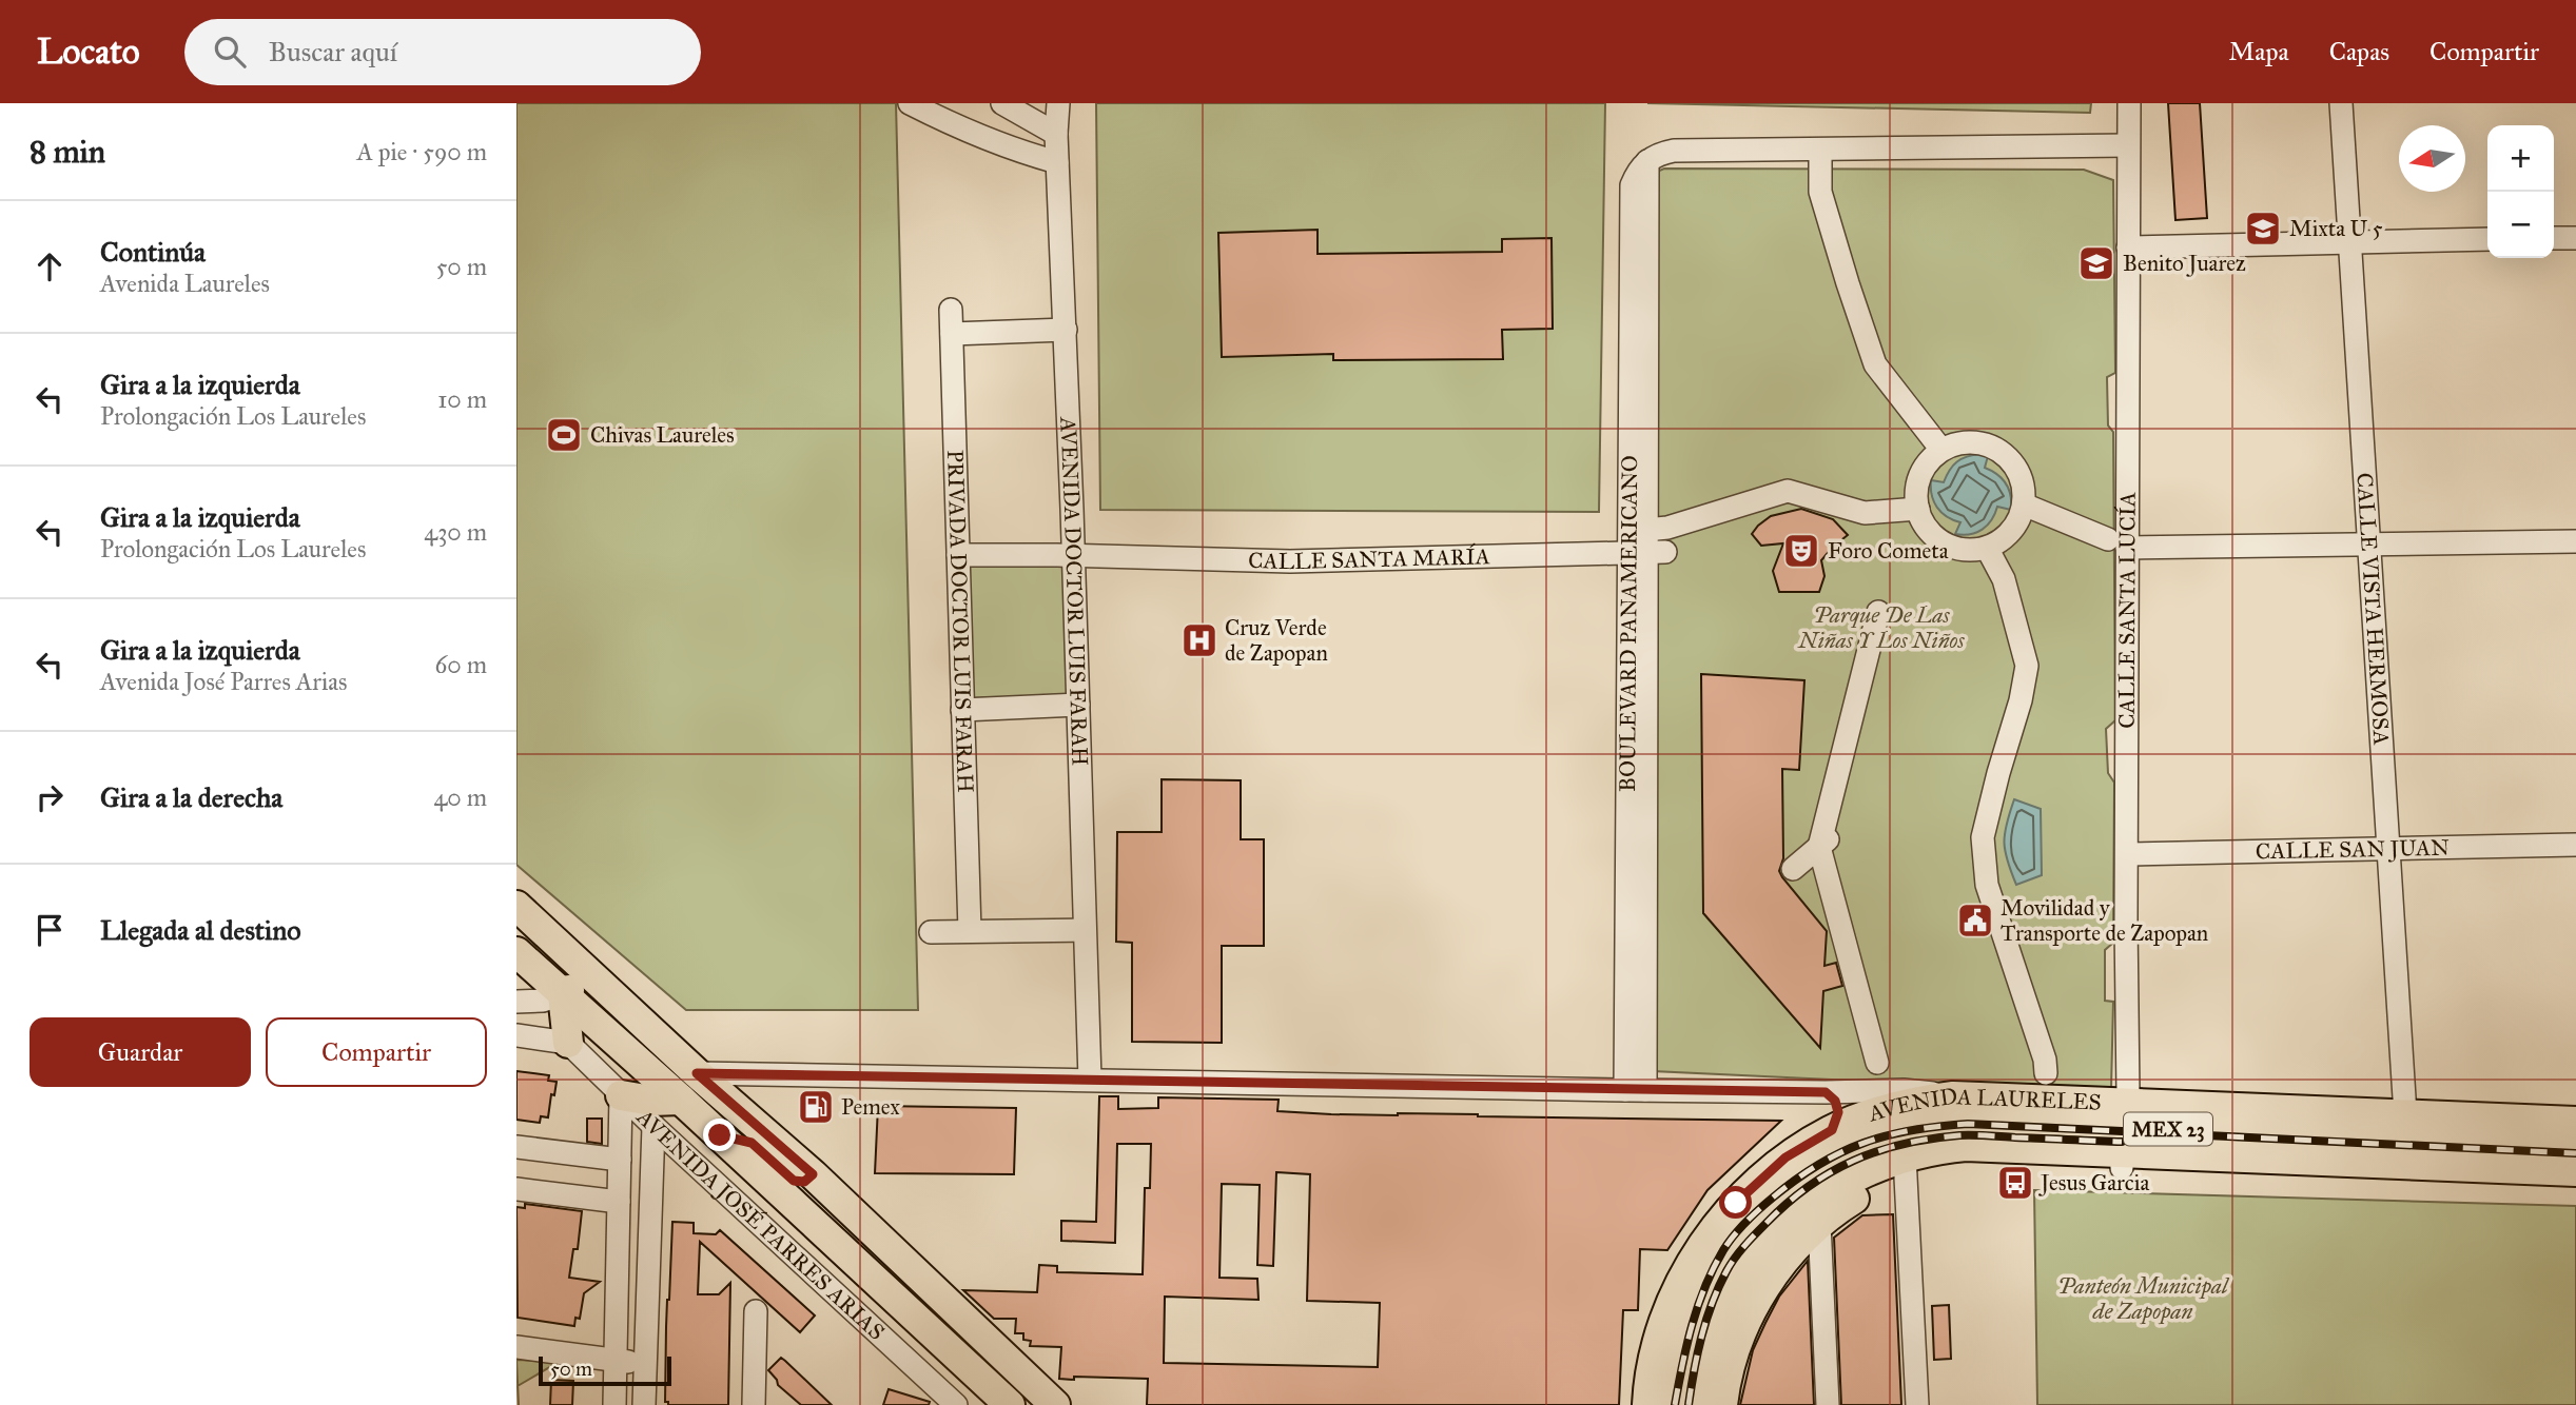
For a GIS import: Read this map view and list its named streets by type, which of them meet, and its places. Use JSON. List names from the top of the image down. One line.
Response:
{"streets":{"main road":["AVENIDA LAURELES","MEX 23","AVENIDA JOSÉ PARRES ARIAS"],"street":["CALLE SANTA MARÍA","AVENIDA DOCTOR LUIS FARAH","CALLE VISTA HERMOSA","CALLE SANTA LUCÍA","PRIVADA DOCTOR LUIS FARAH","BOULEVARD PANAMERICANO","CALLE SAN JUAN"]},"crossings":[["CALLE SANTA MARÍA","AVENIDA DOCTOR LUIS FARAH"],["CALLE SANTA MARÍA","PRIVADA DOCTOR LUIS FARAH"],["CALLE SANTA MARÍA","BOULEVARD PANAMERICANO"],["CALLE VISTA HERMOSA","CALLE SAN JUAN"],["CALLE VISTA HERMOSA","AVENIDA LAURELES"],["CALLE SANTA LUCÍA","CALLE SAN JUAN"],["CALLE SANTA LUCÍA","AVENIDA LAURELES"]],"parks":["Parque De Las Niñas Y Los Niños","Panteón Municipal de Zapopan"],"places":{"school or university":["Mixta U 5","Benito Juarez"],"sports":["Chivas Laureles"],"theatre":["Foro Cometa"],"hospital":["Cruz Verde de Zapopan"],"public building":["Movilidad y Transporte de Zapopan"],"fuel station":["Pemex"],"bus stop":["Jesus Garcia"]},"scale_bar":"50 m","north":"left","page":{"header":"Locato","search":"Buscar aquí","nav":["Mapa","Capas","Compartir"],"heading":["8 min","A pie · 590 m"],"map_buttons":["+","−"],"list":[["Continúa","Avenida Laureles","50 m"],["Gira a la izquierda","Prolongación Los Laureles","10 m"],["Gira a la izquierda","Prolongación Los Laureles","430 m"],["Gira a la izquierda","Avenida José Parres Arias","60 m"],["Gira a la derecha","40 m"],"Llegada al destino"],"buttons":["Guardar","Compartir"],"scale":"50 m"}}
